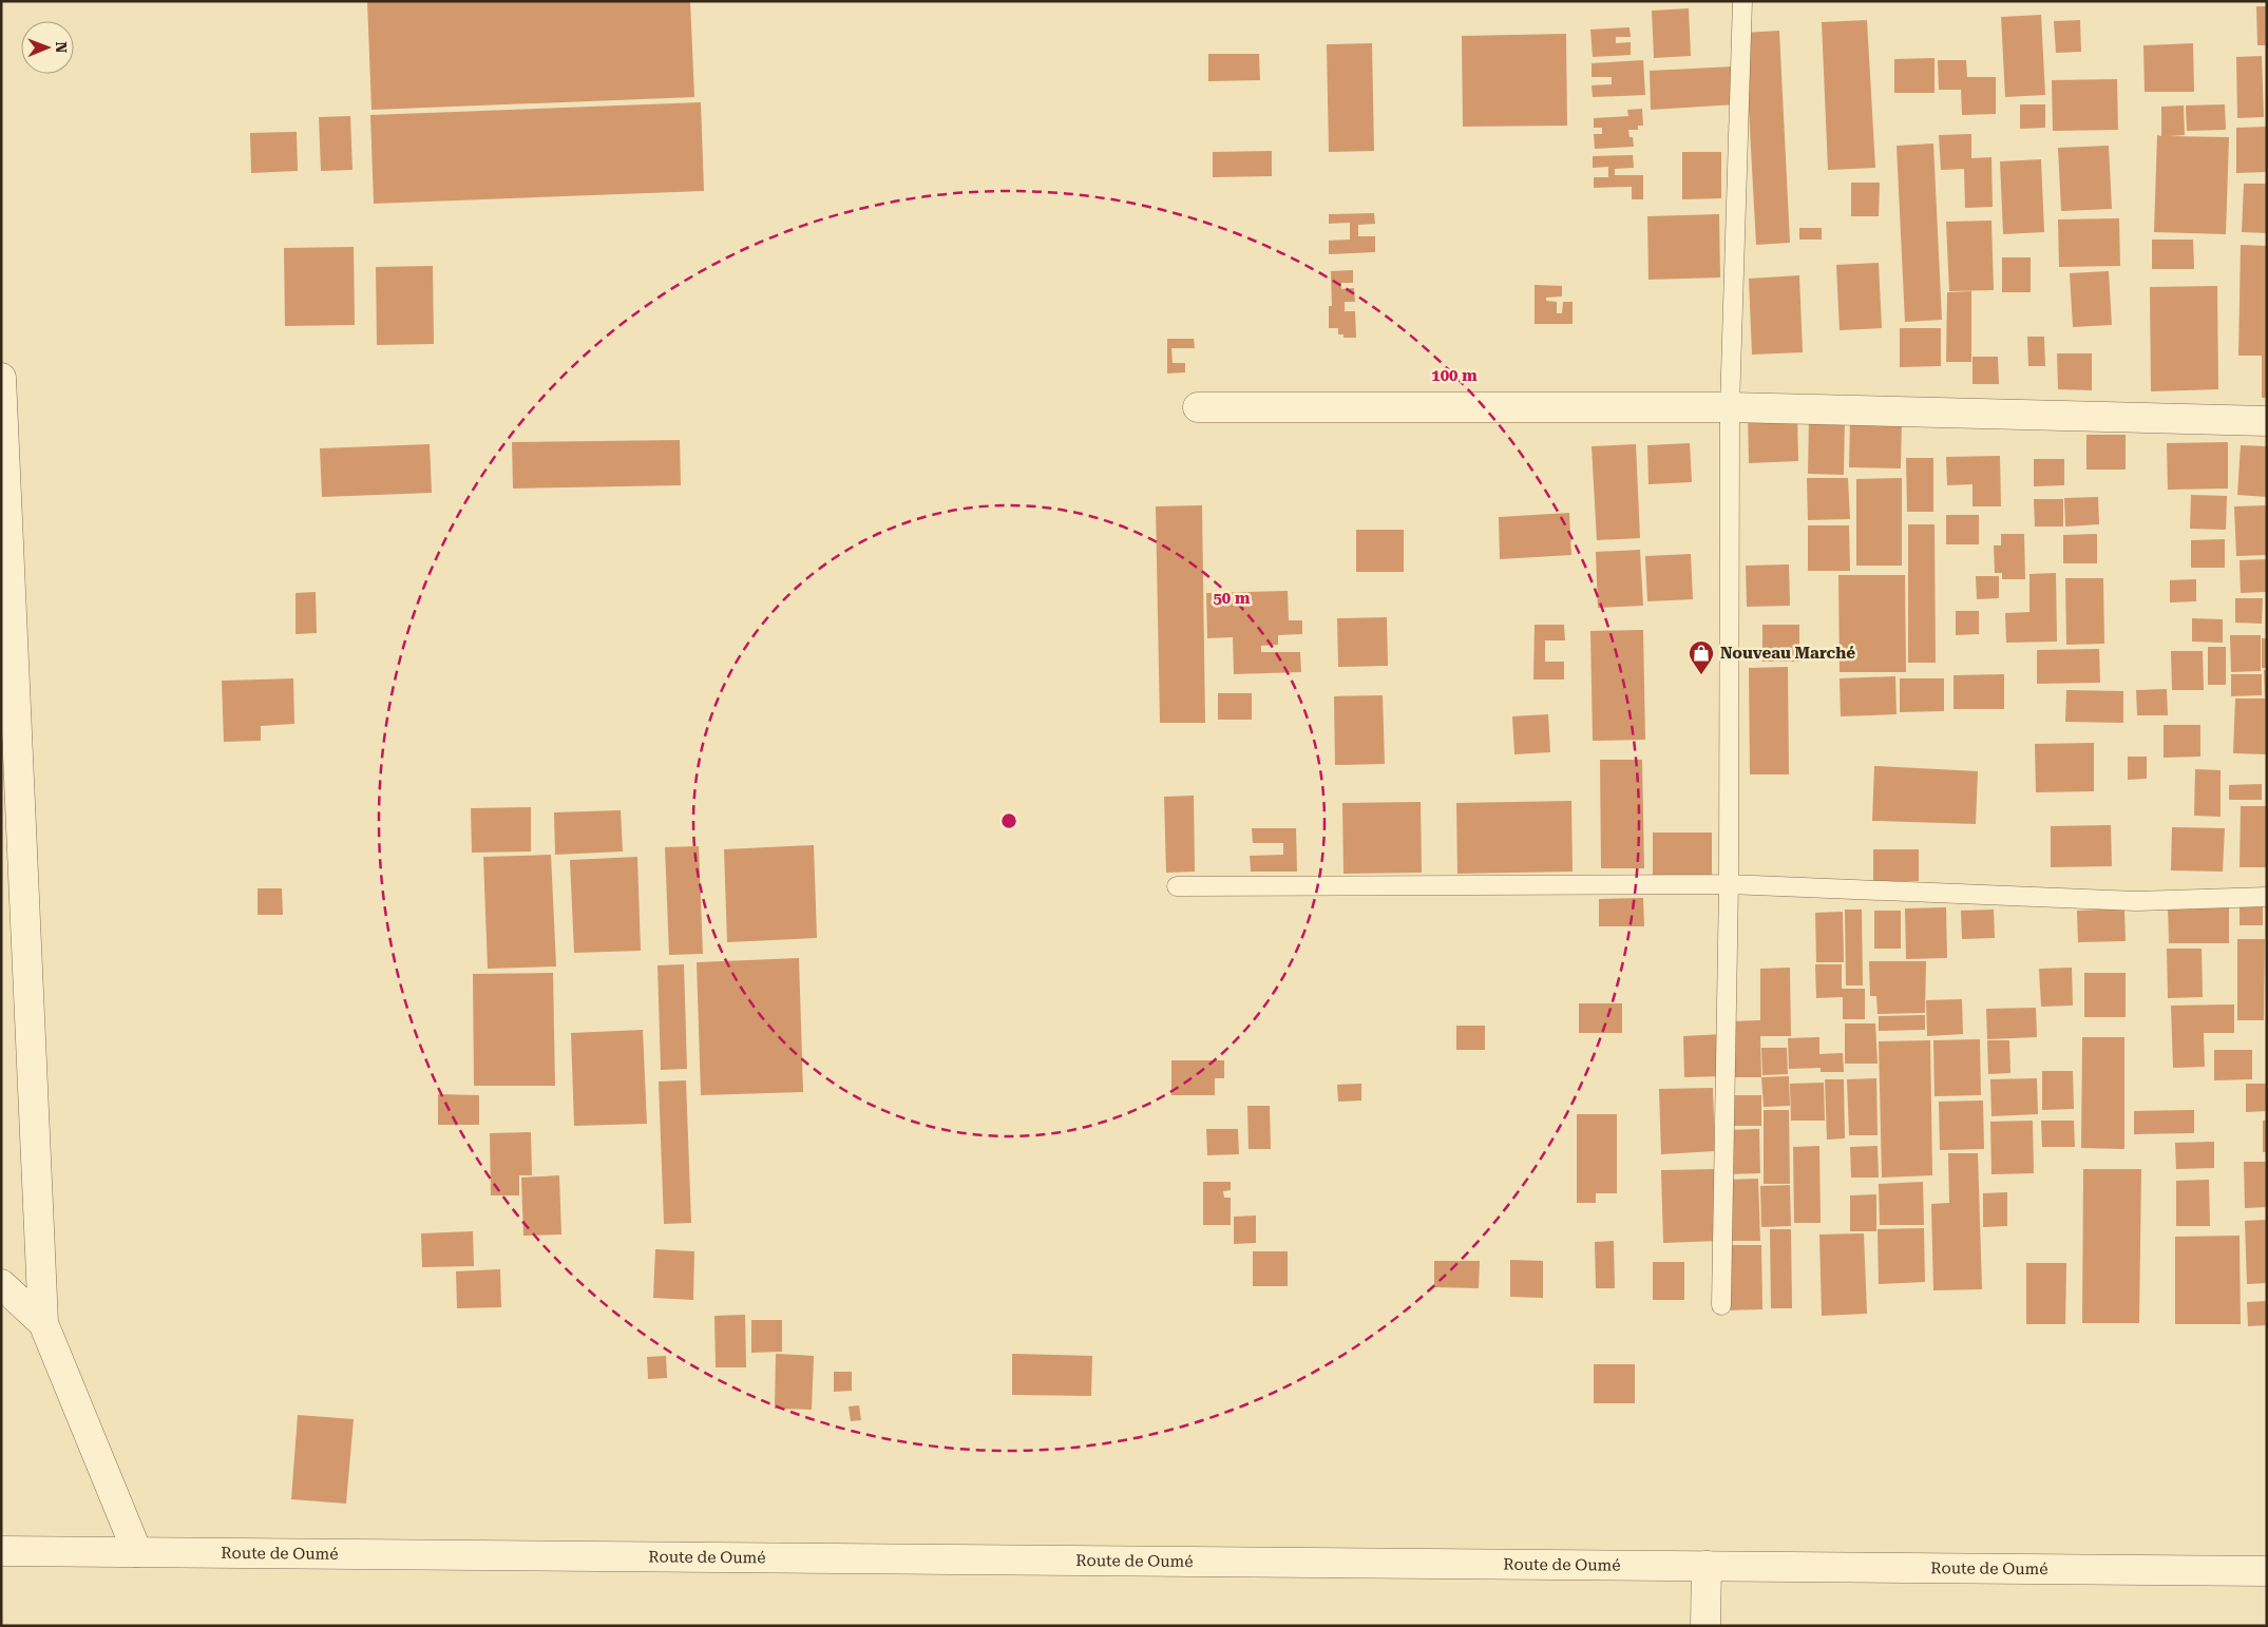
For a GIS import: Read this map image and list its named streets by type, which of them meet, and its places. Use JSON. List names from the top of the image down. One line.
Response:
{"streets":{"street":["Route de Oumé"]},"places":{"shop":["Nouveau Marché"]},"north":"right","rings":["100 m","50 m"]}
